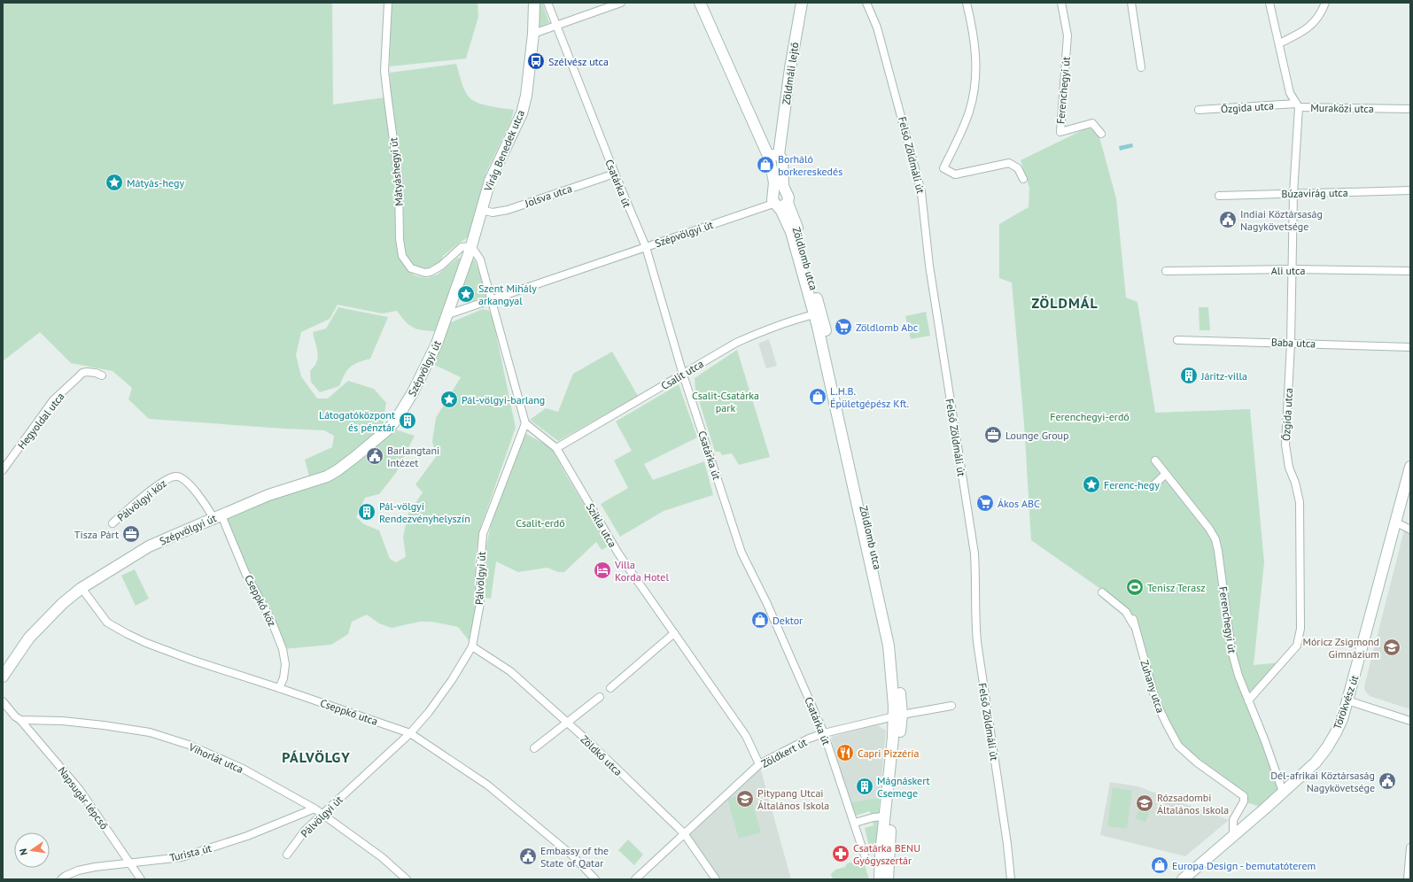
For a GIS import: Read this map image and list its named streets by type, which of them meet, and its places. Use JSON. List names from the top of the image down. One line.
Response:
{"streets":{"street":["Zöldmáli lejtő","Ferenchegyi út","Őzgida utca","Muraközi utca","Virág Benedek utca","Felső Zöldmáli út","Mátyáshegyi út","Csatárka út","Búzavirág utca","Jolsva utca","Szépvölgyi út","Zöldlomb utca","Ali utca","Baba utca","Csalit utca","Hegyoldal utca","Pálvölgyi köz","Szikla utca","Pálvölgyi út","Cseppkő köz","Zuhany utca","Törökvész út","Cseppkő utca","Zöldkert út","Zöldkő utca","Vihorlát utca","Napsugár lépcső","Turista út"]},"crossings":[["Ferenchegyi út","Őzgida utca"],["Ferenchegyi út","Törökvész út"],["Őzgida utca","Muraközi utca"],["Őzgida utca","Búzavirág utca"],["Őzgida utca","Ali utca"],["Őzgida utca","Baba utca"],["Virág Benedek utca","Mátyáshegyi út"],["Virág Benedek utca","Jolsva utca"],["Virág Benedek utca","Szépvölgyi út"],["Csatárka út","Jolsva utca"],["Csatárka út","Szépvölgyi út"],["Csatárka út","Csalit utca"],["Csatárka út","Zöldkert út"],["Szépvölgyi út","Zöldlomb utca"],["Szépvölgyi út","Pálvölgyi köz"],["Szépvölgyi út","Cseppkő köz"],["Szépvölgyi út","Cseppkő utca"],["Zöldlomb utca","Csalit utca"],["Zöldlomb utca","Zöldkert út"],["Csalit utca","Szikla utca"],["Pálvölgyi köz","Cseppkő köz"],["Szikla utca","Pálvölgyi út"],["Szikla utca","Zöldkert út"],["Pálvölgyi út","Cseppkő utca"],["Pálvölgyi út","Zöldkő utca"],["Pálvölgyi út","Vihorlát utca"],["Cseppkő köz","Cseppkő utca"],["Zuhany utca","Törökvész út"],["Zöldkert út","Zöldkő utca"],["Vihorlát utca","Napsugár lépcső"],["Vihorlát utca","Turista út"],["Napsugár lépcső","Turista út"]],"districts":["ZÖLDMÁL","PÁLVÖLGY"],"parks":["Csalit-Csatárka park","Ferenchegyi-erdő","Csalit-erdő"],"places":{"bus stop":["Szélvész utca"],"shop":["Borháló borkereskedés","L.H.B. Épületgépész Kft.","Dektor","Europa Design - bemutatóterem"],"place":["Mátyás-hegy","Szent Mihály arkangyal","Pál-völgyi-barlang","Ferenc-hegy"],"public building":["Indiai Köztársaság Nagykövetsége","Barlangtani Intézet","Dél-afrikai Köztársaság Nagykövetsége","Embassy of the State of Qatar"],"supermarket":["Zöldlomb Abc","Ákos ABC"],"building":["Járitz-villa","Látogatóközpont és pénztár","Pál-völgyi Rendezvényhelyszín","Mágnáskert Csemege"],"office":["Lounge Group","Tisza Párt"],"hotel":["Villa Korda Hotel"],"sports":["Tenisz Terasz"],"school or university":["Móricz Zsigmond Gimnázium","Pitypang Utcai Általános Iskola","Rózsadombi Általános Iskola"],"restaurant":["Capri Pizzéria"],"pharmacy":["Csatárka BENU Gyógyszertár"]},"north":"left"}
